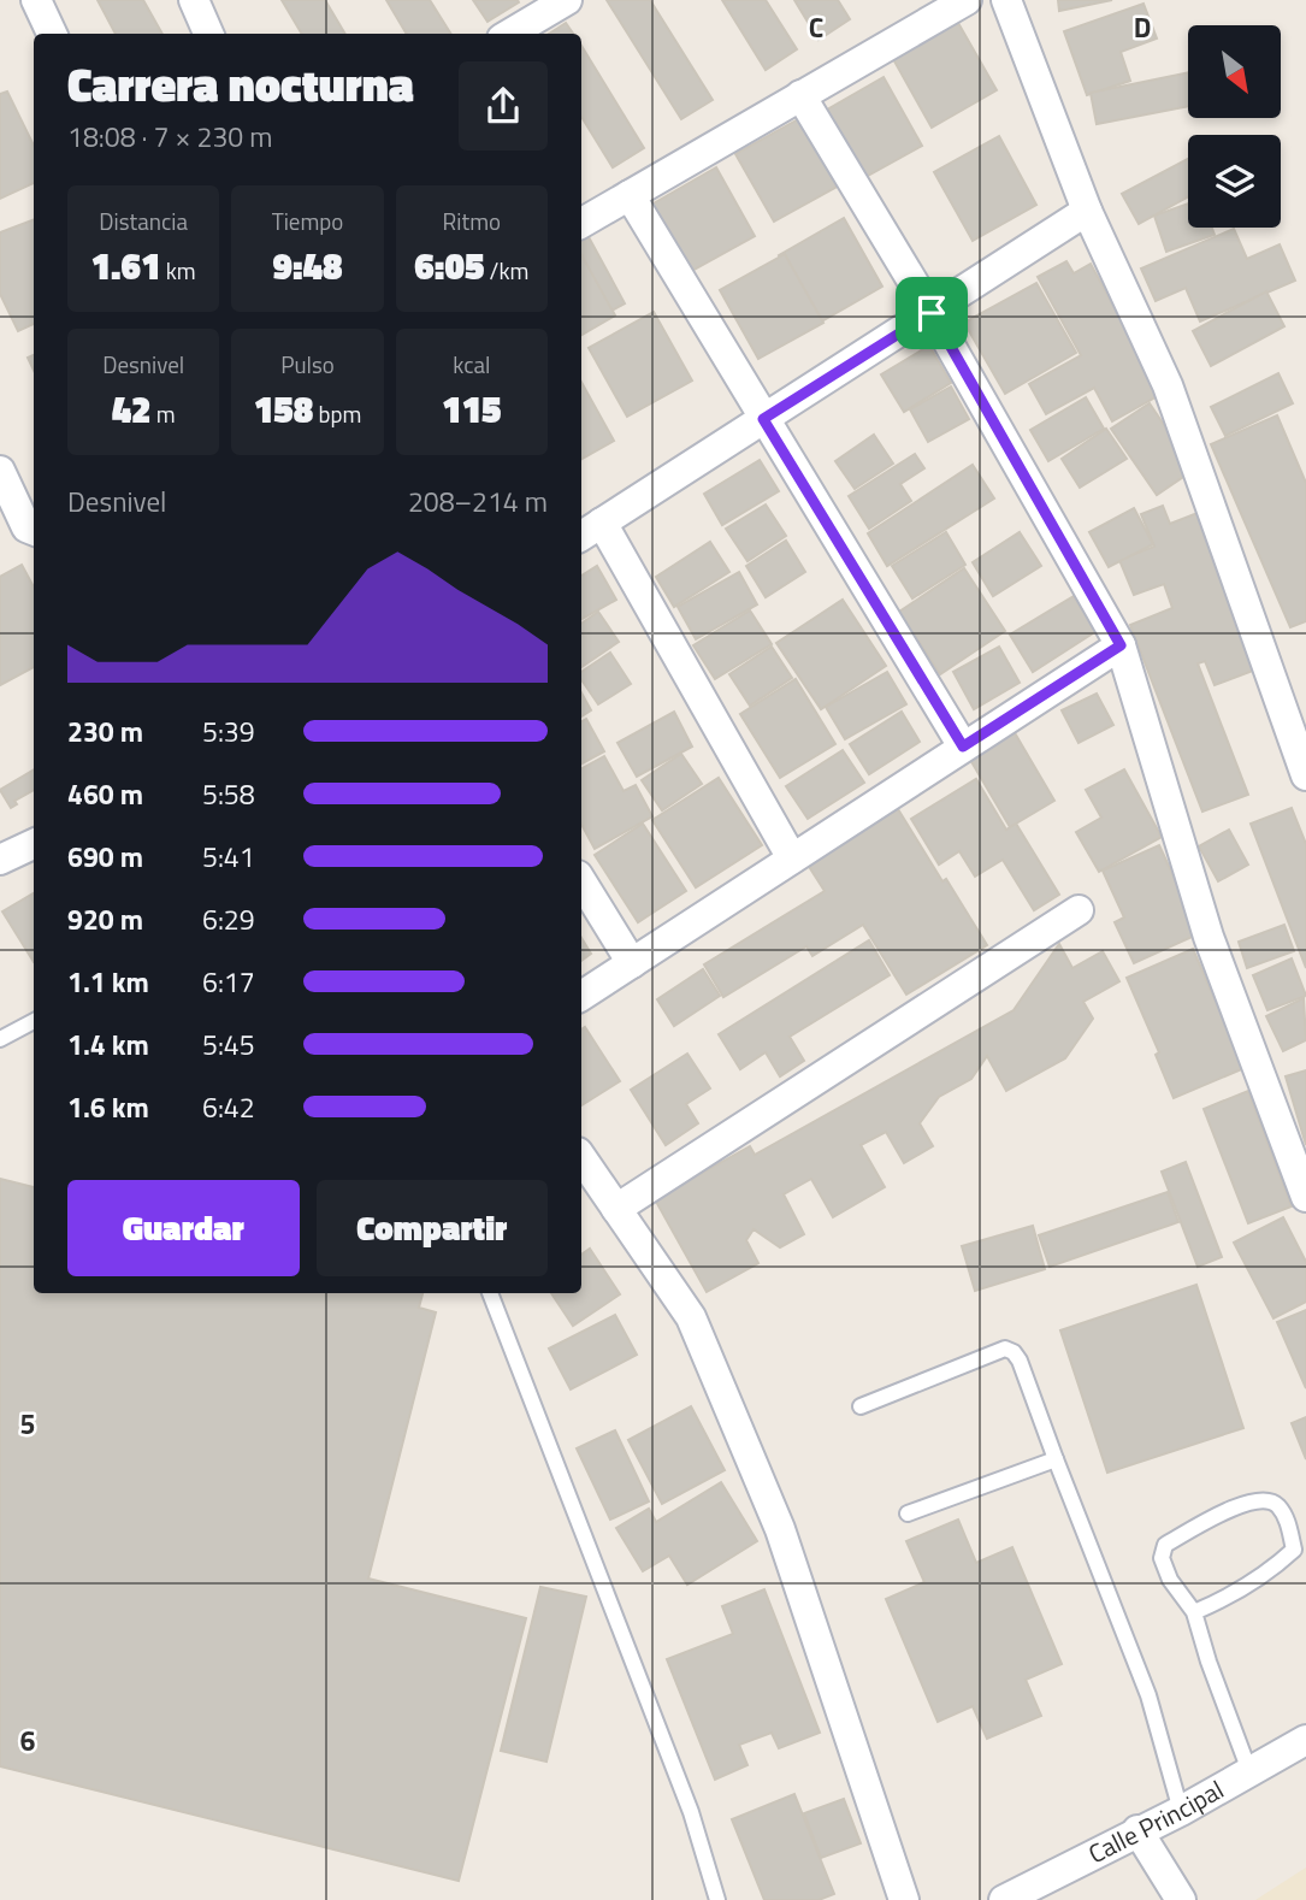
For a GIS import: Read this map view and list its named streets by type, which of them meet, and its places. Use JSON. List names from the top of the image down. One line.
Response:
{"streets":{"street":["Calle Principal"]},"north":"bottom right","page":{"heading":["Carrera nocturna","18:08 · 7 × 230 m"],"stats":[["Distancia","1.61 km"],["Tiempo","9:48"],["Ritmo","6:05 /km"],["Desnivel","42 m"],["Pulso","158 bpm"],["kcal","115"]],"chart":["Desnivel","208–214 m"],"list":[{"name":"230 m","note":"5:39"},{"name":"460 m","note":"5:58"},{"name":"690 m","note":"5:41"},{"name":"920 m","note":"6:29"},{"name":"1.1 km","note":"6:17"},{"name":"1.4 km","note":"5:45"},{"name":"1.6 km","note":"6:42"}],"buttons":["Guardar","Compartir"]},"grid":{"columns":["C","D"],"rows":["5","6"]}}
